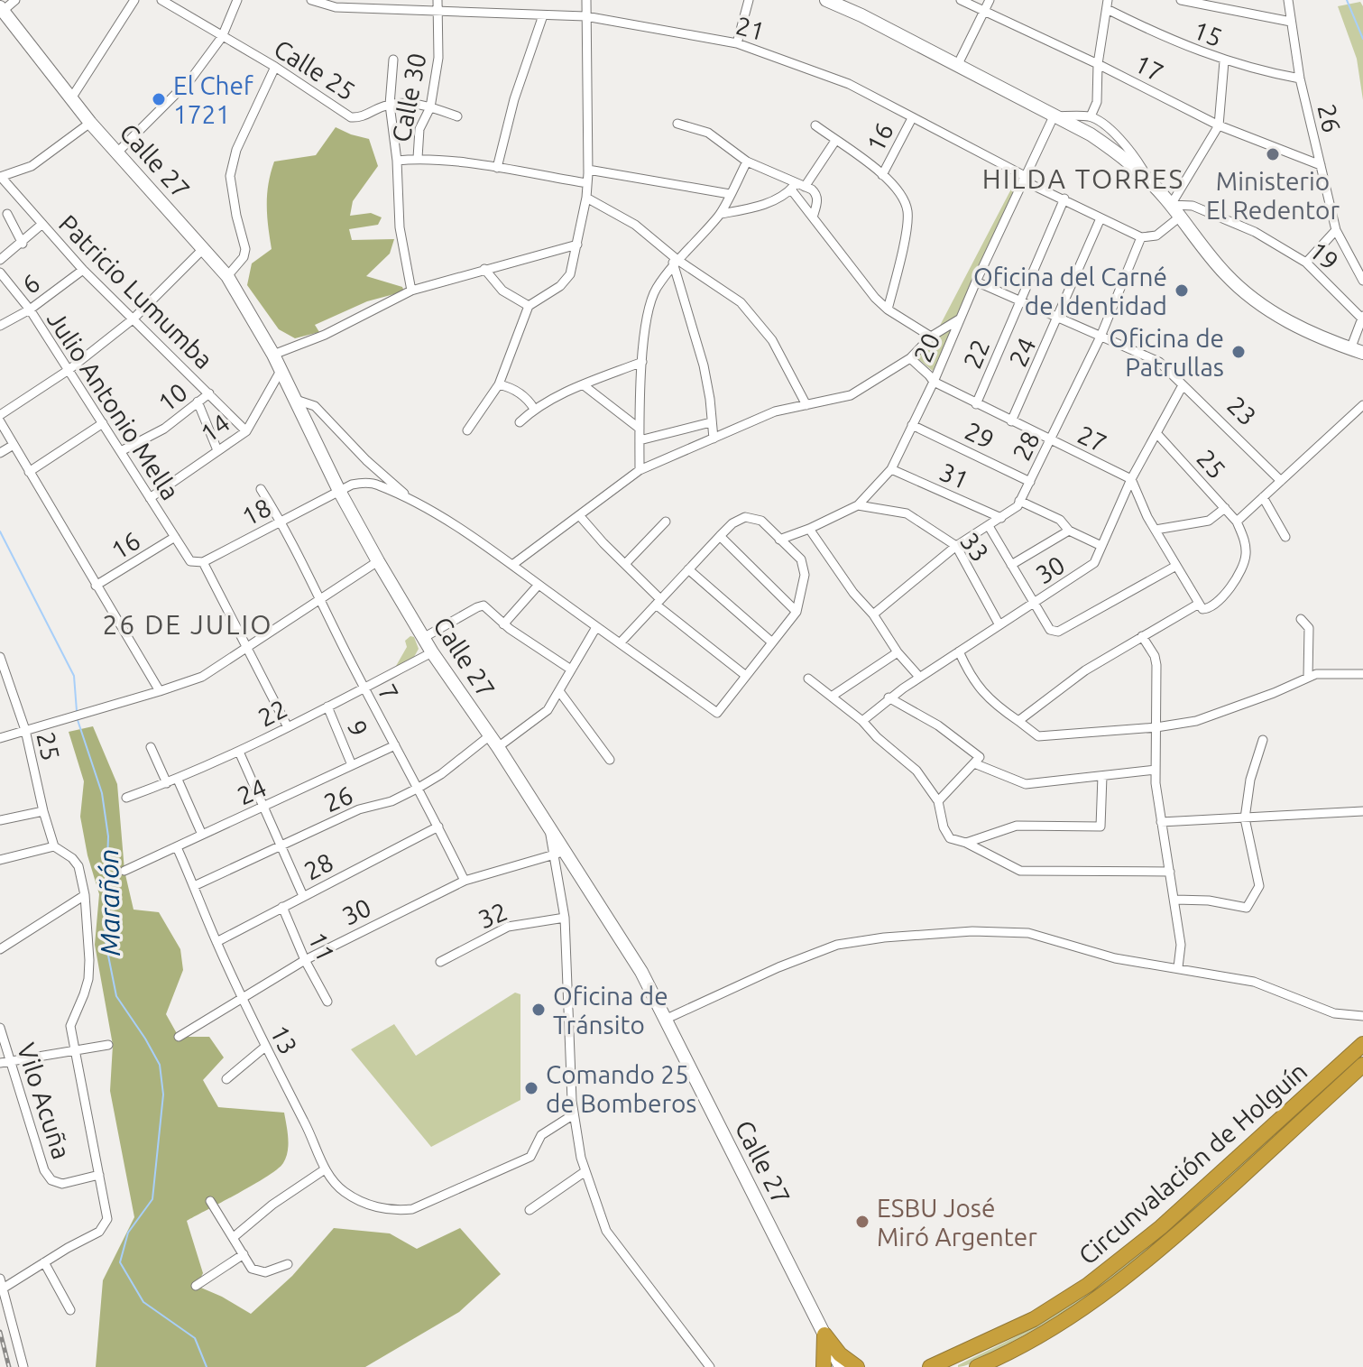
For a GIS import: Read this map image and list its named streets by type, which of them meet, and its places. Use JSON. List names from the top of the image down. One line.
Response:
{"streets":{"highway":["Circunvalación de Holguín"],"main road":["Calle 27"],"street":["21","15","17","Calle 25","Calle 30","26","16","19","6","Patricio Lumumba","20","24","22","10","Julio Antonio Mella","23","14","29","27","28","25","31","18","33","30","7","9","32","11","13","Vilo Acuña"]},"crossings":[["21","Calle 30"],["21","16"],["21","20"],["21","24"],["21","22"],["21","28"],["15","26"],["17","26"],["Calle 25","Calle 30"],["26","Calle 27"],["26","7"],["26","13"],["16","Julio Antonio Mella"],["Calle 27","22"],["Calle 27","14"],["Calle 27","18"],["Calle 27","30"],["6","Patricio Lumumba"],["6","Julio Antonio Mella"],["Patricio Lumumba","10"],["Patricio Lumumba","14"],["20","23"],["20","29"],["20","27"],["20","31"],["20","33"],["24","23"],["24","27"],["24","7"],["24","9"],["24","13"],["22","23"],["22","27"],["22","7"],["22","9"],["10","Julio Antonio Mella"],["Julio Antonio Mella","14"],["Julio Antonio Mella","18"],["23","28"],["23","30"],["29","28"],["27","28"],["27","30"],["28","31"],["28","33"],["28","7"],["28","11"],["28","13"],["25","30"],["18","7"],["33","30"],["30","7"],["30","11"],["30","13"]],"districts":["HILDA TORRES","26 DE JULIO"],"water":["Marañón"],"places":["El Chef 1721","Ministerio El Redentor","Oficina del Carné de Identidad","Oficina de Patrullas","Oficina de Tránsito","Comando 25 de Bomberos","ESBU José Miró Argenter"]}
